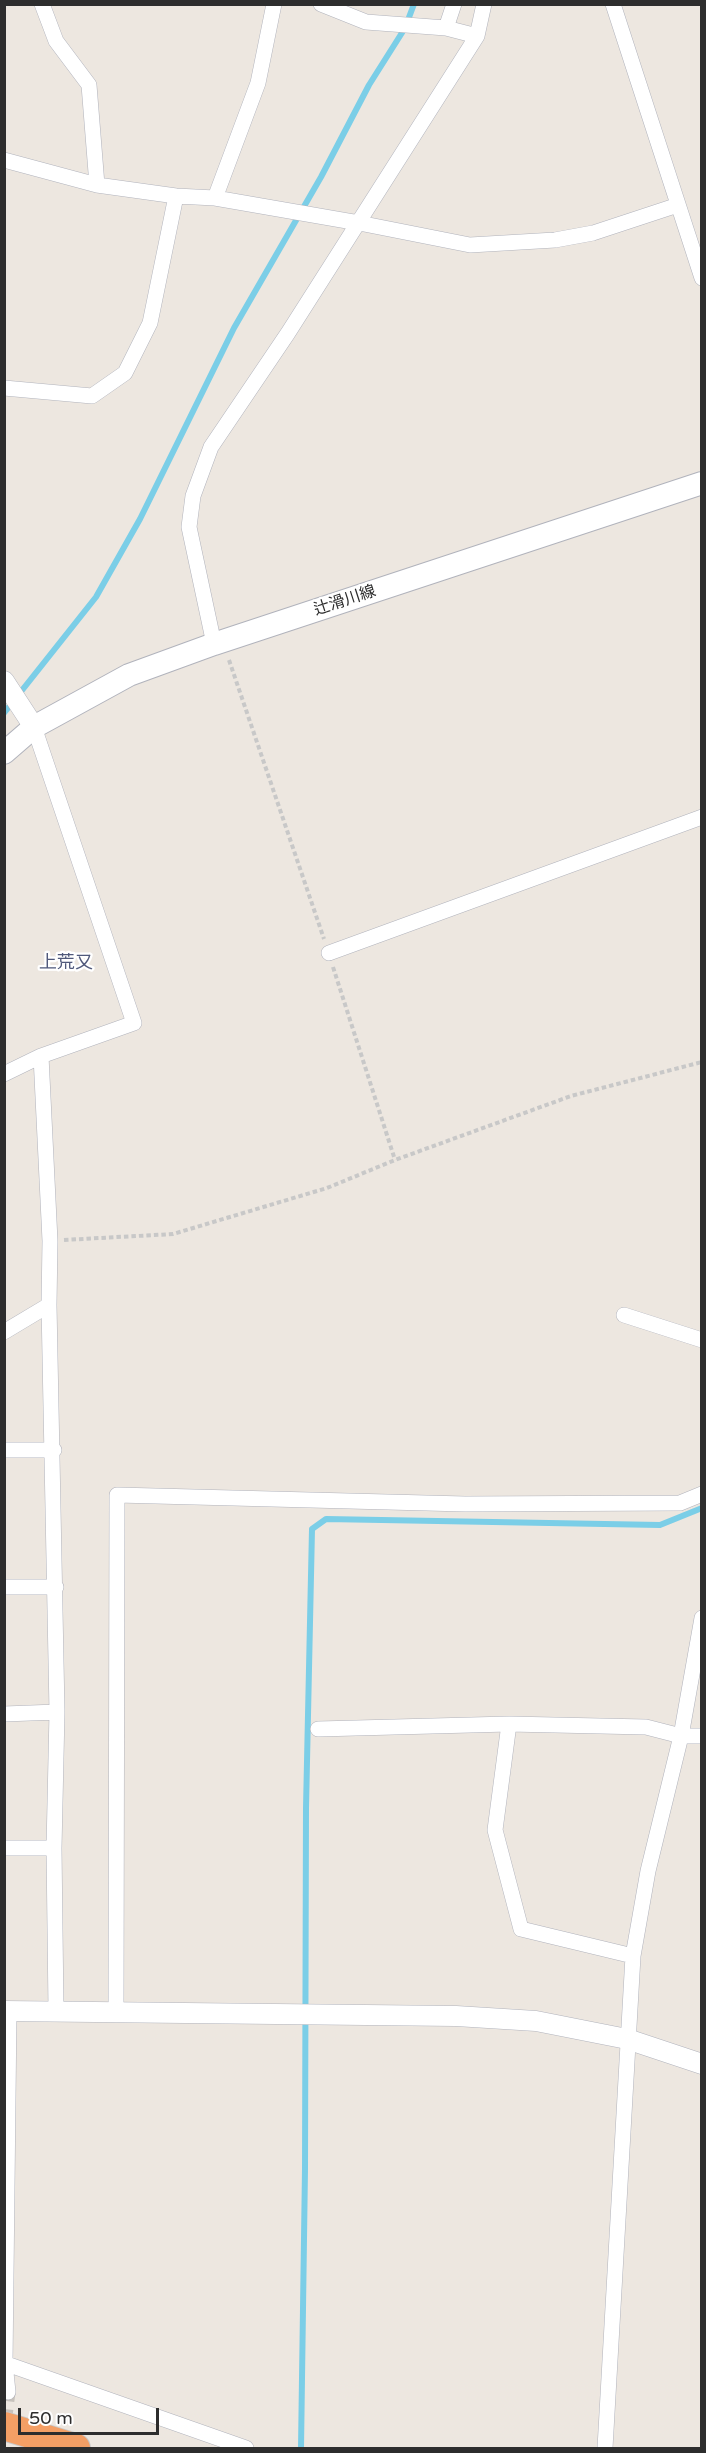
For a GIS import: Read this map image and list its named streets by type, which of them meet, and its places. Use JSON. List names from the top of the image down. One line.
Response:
{"streets":{"main road":["辻滑川線"]},"districts":["上荒又"],"scale_bar":"50 m"}
